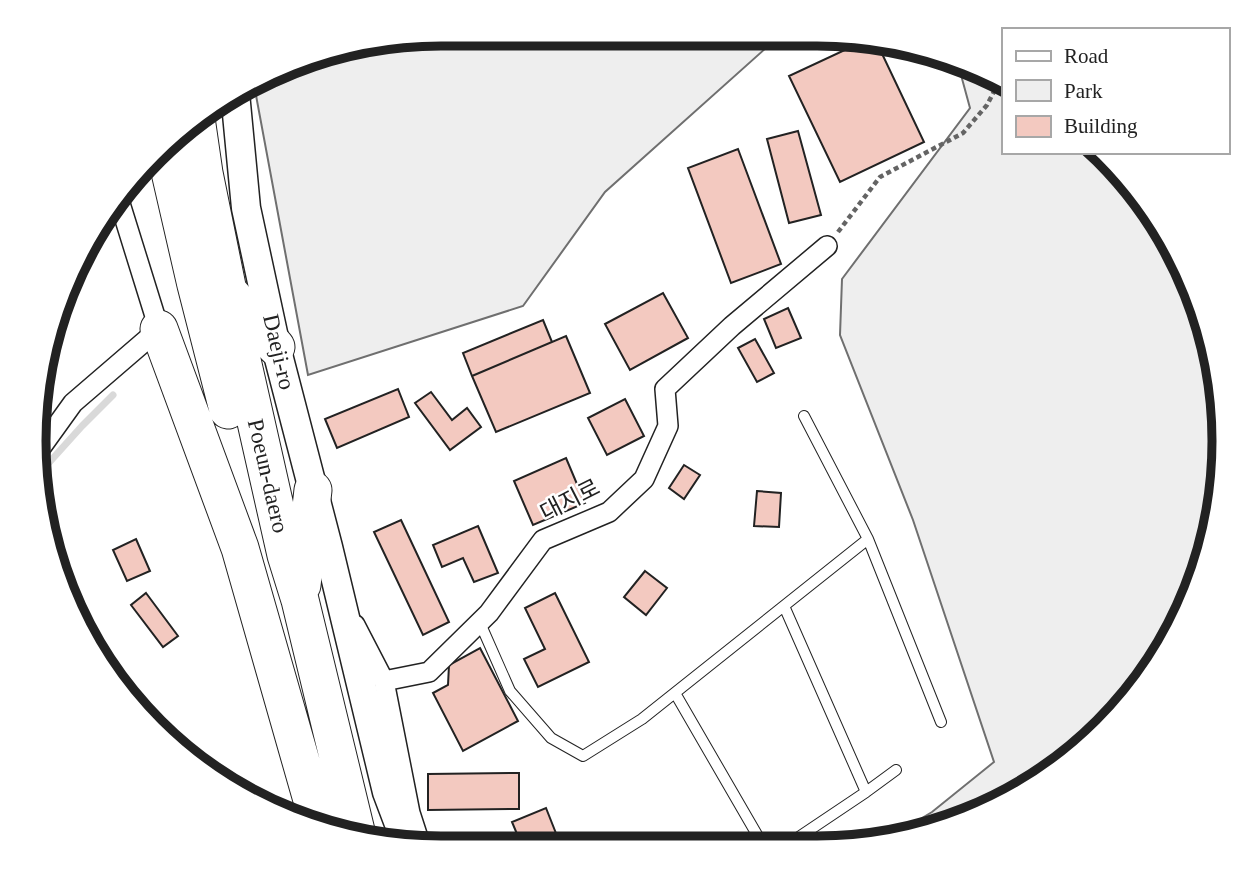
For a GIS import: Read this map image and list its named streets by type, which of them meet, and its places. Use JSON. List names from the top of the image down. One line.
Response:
{"streets":{"highway":["Poeun-daero"],"main road":["Daeji-ro"],"street":["대지로"]},"crossings":[["Daeji-ro","대지로"]],"legend":["Road","Park","Building"]}
